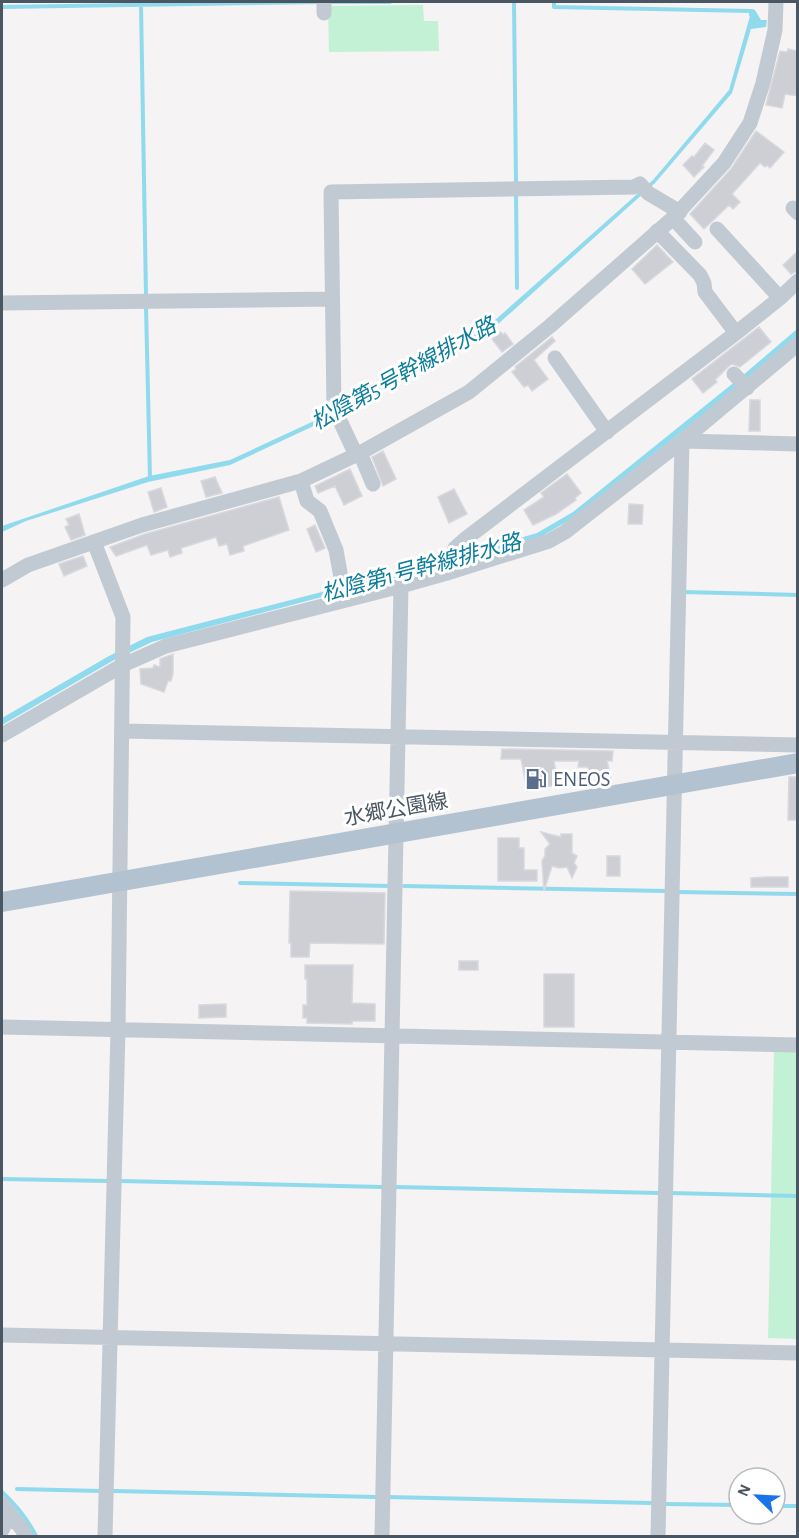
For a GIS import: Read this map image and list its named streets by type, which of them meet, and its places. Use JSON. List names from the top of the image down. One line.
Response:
{"streets":{"main road":["水郷公園線"]},"water":["松陰第5号幹線排水路","松陰第1号幹線排水路"],"places":{"fuel station":["ENEOS"]},"north":"top left"}
